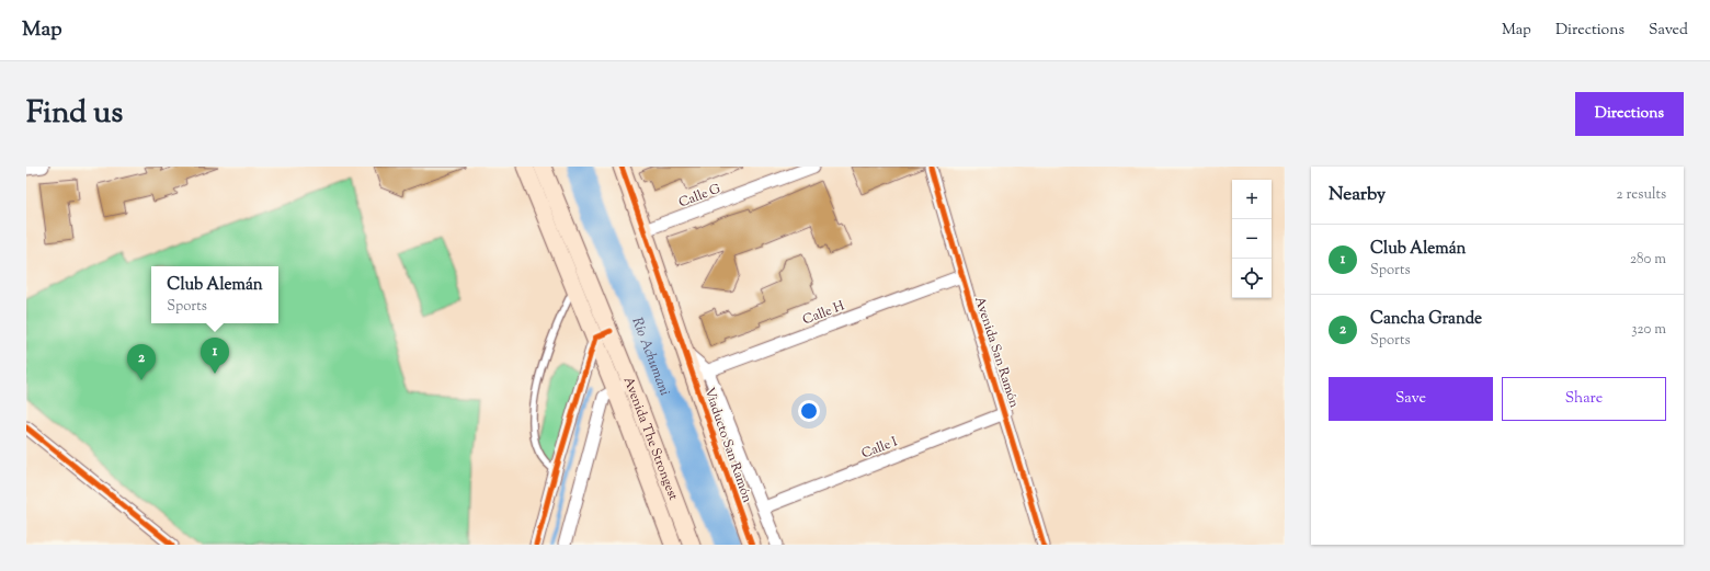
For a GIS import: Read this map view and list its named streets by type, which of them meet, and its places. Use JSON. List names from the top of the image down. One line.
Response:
{"streets":{"main road":["Avenida The Strongest","Viaducto San Ramón"],"street":["Calle G","Calle H","Avenida San Ramón","Calle I"]},"crossings":[["Calle G","Viaducto San Ramón"],["Calle H","Avenida San Ramón"],["Calle H","Viaducto San Ramón"],["Avenida San Ramón","Calle I"]],"water":["Río Achumani"],"page":{"header":"Map","nav":["Map","Directions","Saved"],"title":"Find us","buttons":["Directions",["Save","Share"]],"heading":["Nearby","2 results"],"map_buttons":["+","−"],"list":[{"mark":"1","name":"Club Alemán","note":"Sports","value":"280 m"},{"mark":"2","name":"Cancha Grande","note":"Sports","value":"320 m"}],"popup":["Club Alemán","Sports"],"pins":["1","2"]}}
